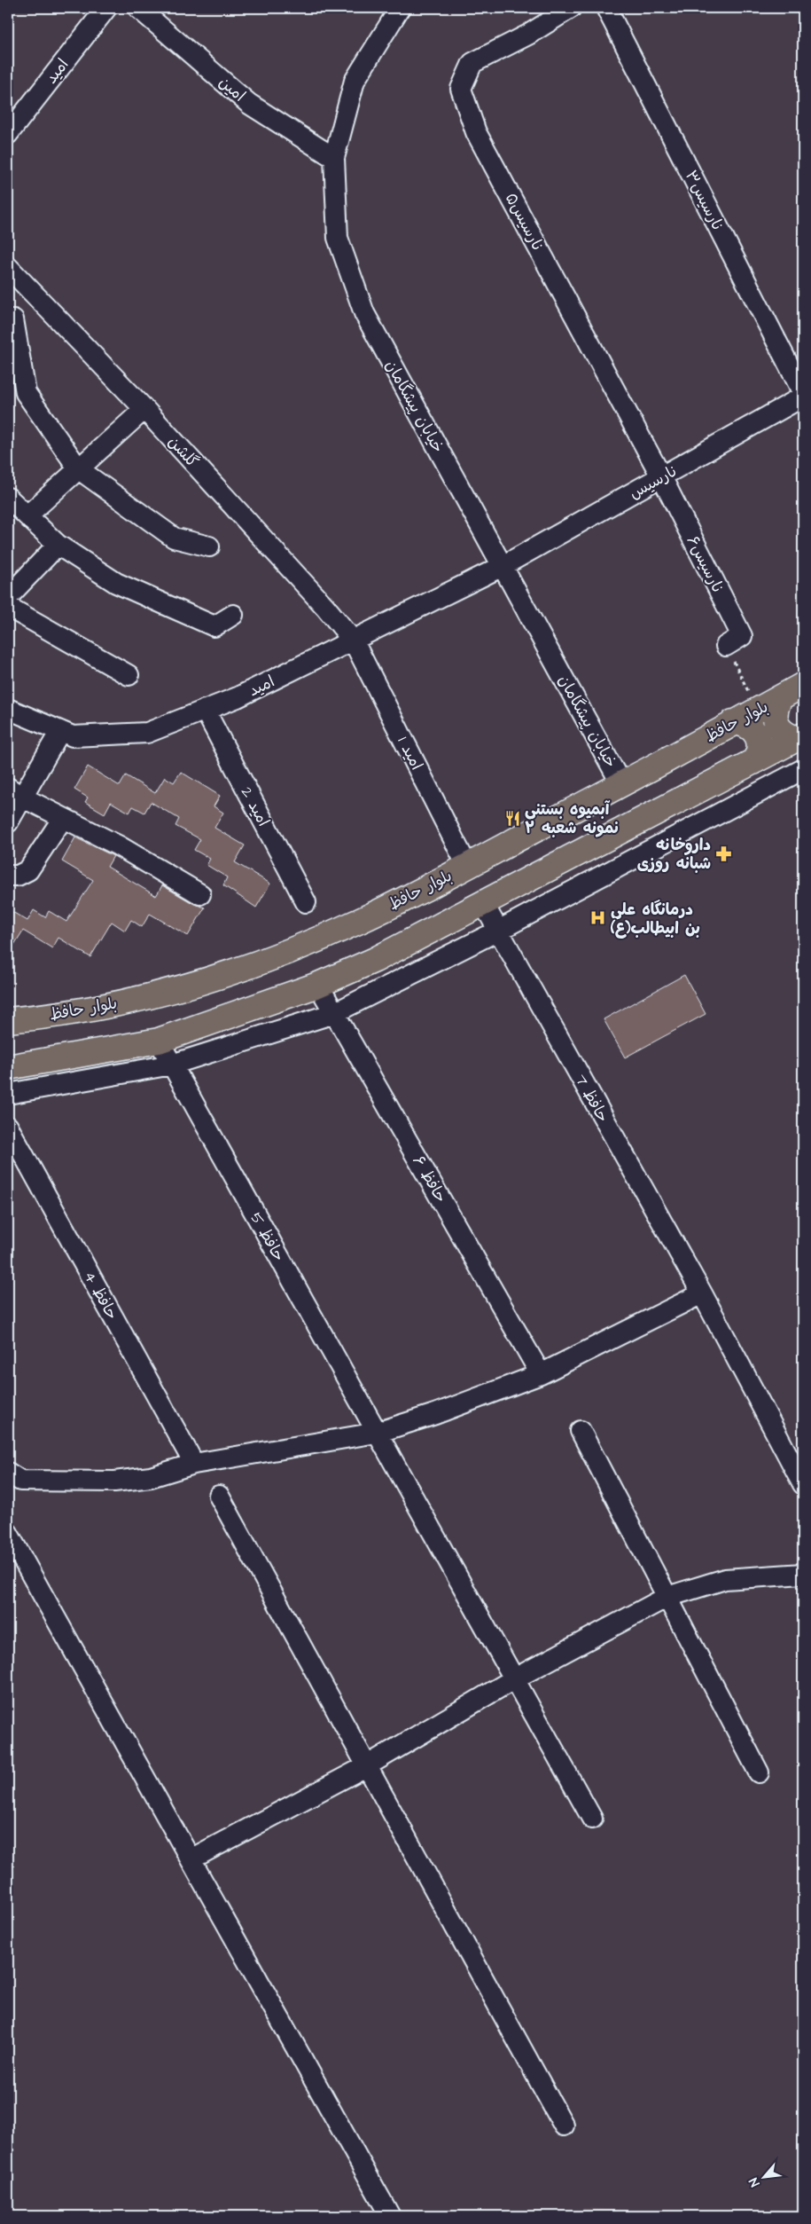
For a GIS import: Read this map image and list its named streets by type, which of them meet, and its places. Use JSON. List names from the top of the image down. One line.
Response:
{"streets":{"main road":["بلوار حافظ"],"street":["امید","امین","نارسیس۳","نارسیس۵","خیابان پیشگامان","گلشن","نارسیس","نارسیس۶","امید 1","امید 2","حافظ 7","حافظ ۶","حافظ 5","حافظ 4"]},"crossings":[["امید","خیابان پیشگامان"],["امید","گلشن"],["امید","نارسیس"],["امید","امید 1"],["امید","امید 2"],["امین","خیابان پیشگامان"],["نارسیس۵","نارسیس"],["نارسیس۵","نارسیس۶"],["خیابان پیشگامان","نارسیس"],["خیابان پیشگامان","بلوار حافظ"],["گلشن","امید 1"],["نارسیس","نارسیس۶"],["بلوار حافظ","امید 1"]],"places":{"restaurant":["آبمیوه بستنی نمونه شعبه ۲"],"pharmacy":["داروخانه شبانه روزی"],"hospital":["درمانگاه علی بن ابیطالب(ع)"]},"north":"bottom left"}
